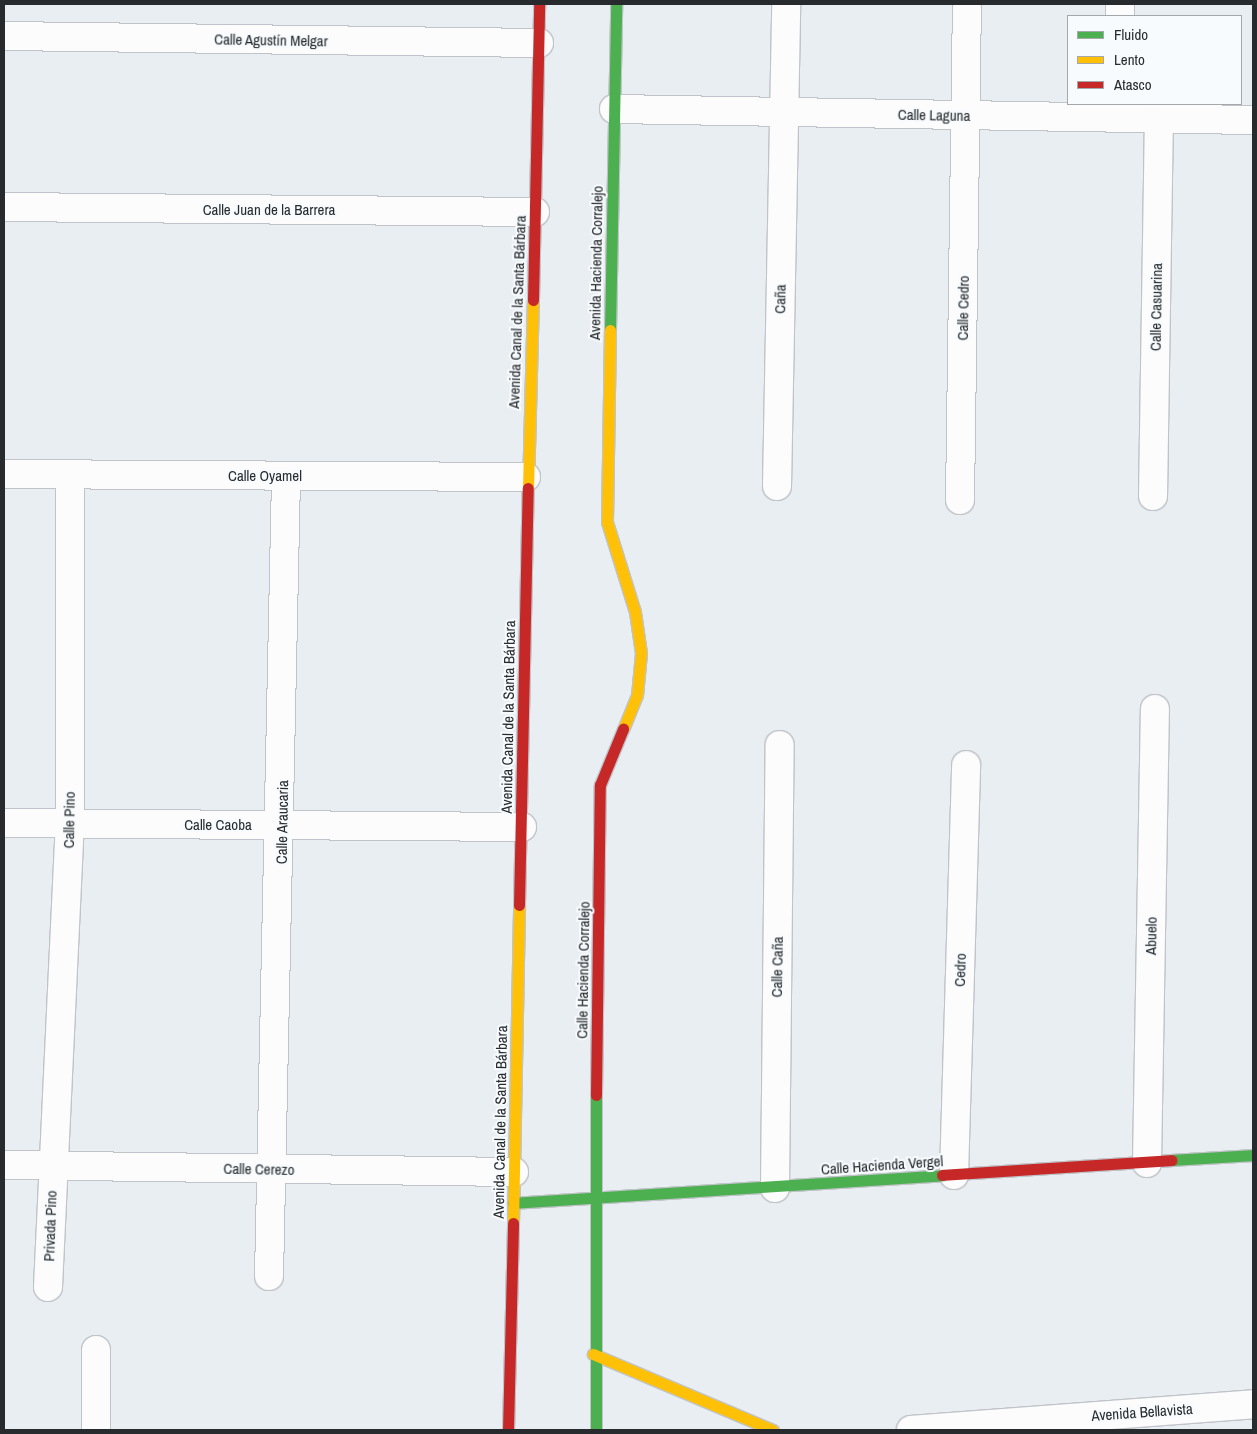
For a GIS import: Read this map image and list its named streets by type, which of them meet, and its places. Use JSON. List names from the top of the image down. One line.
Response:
{"streets":{"main road":["Avenida Hacienda Corralejo","Avenida Canal de la Santa Bárbara","Calle Hacienda Corralejo","Calle Hacienda Vergel"],"street":["Calle Agustín Melgar","Calle Laguna","Calle Juan de la Barrera","Caña","Calle Casuarina","Calle Cedro","Calle Oyamel","Calle Pino","Calle Araucaria","Calle Caoba","Abuelo","Calle Caña","Cedro","Calle Cerezo","Privada Pino","Avenida Bellavista"]},"crossings":[["Calle Agustín Melgar","Avenida Canal de la Santa Bárbara"],["Calle Laguna","Avenida Hacienda Corralejo"],["Calle Laguna","Caña"],["Calle Laguna","Calle Casuarina"],["Calle Laguna","Calle Cedro"],["Calle Juan de la Barrera","Avenida Canal de la Santa Bárbara"],["Avenida Hacienda Corralejo","Calle Hacienda Corralejo"],["Avenida Canal de la Santa Bárbara","Calle Oyamel"],["Avenida Canal de la Santa Bárbara","Calle Caoba"],["Avenida Canal de la Santa Bárbara","Calle Hacienda Vergel"],["Avenida Canal de la Santa Bárbara","Calle Cerezo"],["Calle Oyamel","Calle Pino"],["Calle Oyamel","Calle Araucaria"],["Calle Pino","Calle Caoba"],["Calle Pino","Calle Cerezo"],["Calle Pino","Privada Pino"],["Calle Araucaria","Calle Caoba"],["Calle Araucaria","Calle Cerezo"],["Abuelo","Calle Hacienda Vergel"],["Calle Caña","Calle Hacienda Vergel"],["Calle Hacienda Corralejo","Calle Hacienda Vergel"],["Cedro","Calle Hacienda Vergel"],["Calle Cerezo","Privada Pino"]],"legend":["Fluido","Lento","Atasco"]}
